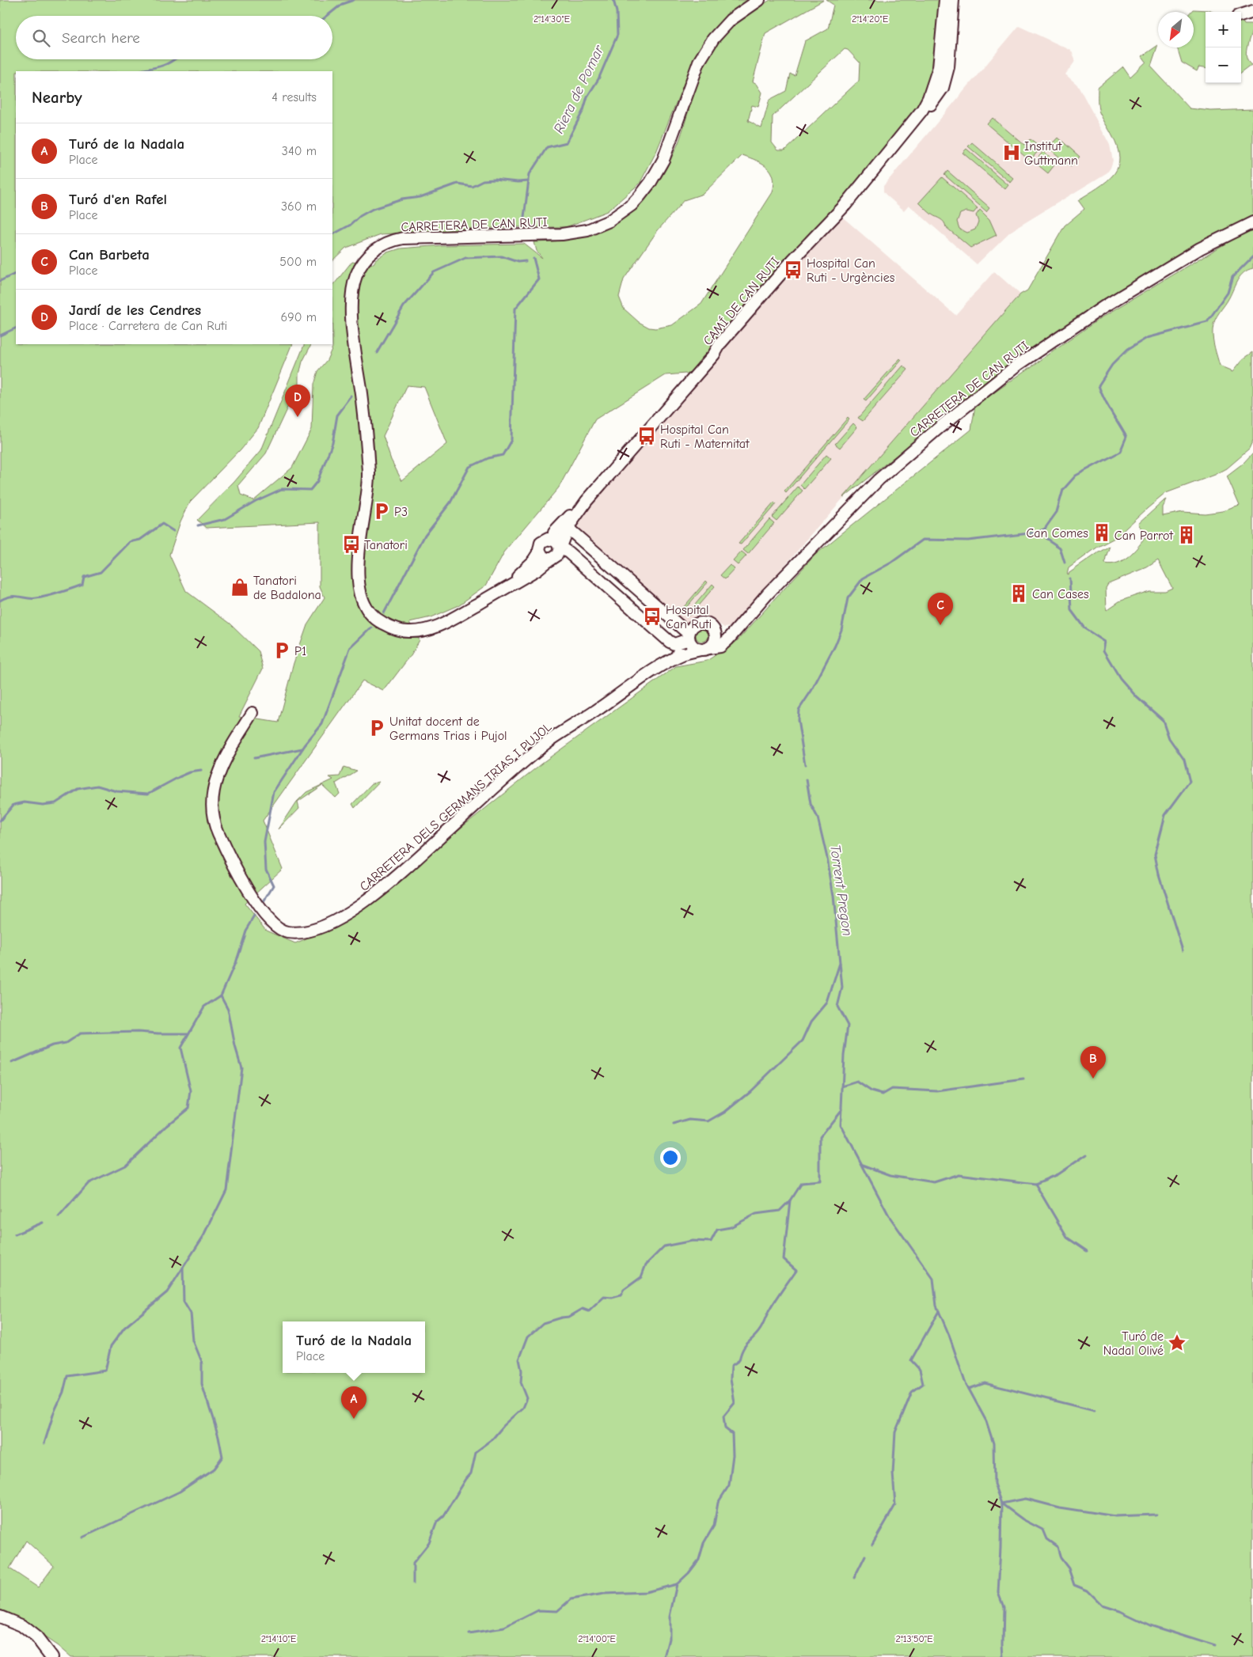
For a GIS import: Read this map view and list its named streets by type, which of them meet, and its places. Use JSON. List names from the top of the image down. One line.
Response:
{"streets":{"street":["CARRETERA DE CAN RUTI","CAMÍ DE CAN RUTI","CARRETERA DELS GERMANS TRIAS I PUJOL"]},"crossings":[["CARRETERA DE CAN RUTI","CAMÍ DE CAN RUTI"],["CARRETERA DE CAN RUTI","CARRETERA DELS GERMANS TRIAS I PUJOL"]],"water":["Riera de Pomar","Torrent Pregon"],"places":{"hospital":["Institut Guttmann"],"bus stop":["Hospital Can Ruti - Urgències","Hospital Can Ruti - Maternitat","Tanatori","Hospital Can Ruti"],"parking":["P3","P1","Unitat docent de Germans Trias i Pujol"],"building":["Can Comes","Can Parrot","Can Cases"],"shop":["Tanatori de Badalona"],"place":["Turó de Nadal Olivé"]},"north":"bottom left","page":{"map_buttons":["+","−"],"search":"Search here","heading":["Nearby","4 results"],"list":[{"mark":"A","name":"Turó de la Nadala","note":"Place","value":"340 m"},{"mark":"B","name":"Turó d'en Rafel","note":"Place","value":"360 m"},{"mark":"C","name":"Can Barbeta","note":"Place","value":"500 m"},{"mark":"D","name":"Jardí de les Cendres","note":"Place · Carretera de Can Ruti","value":"690 m"}],"pins":["D","C","B","A"],"popup":["Turó de la Nadala","Place"]},"coordinates":["2°14'30\"E","2°14'20\"E","2°14'10\"E","2°14'00\"E","2°13'50\"E"]}
